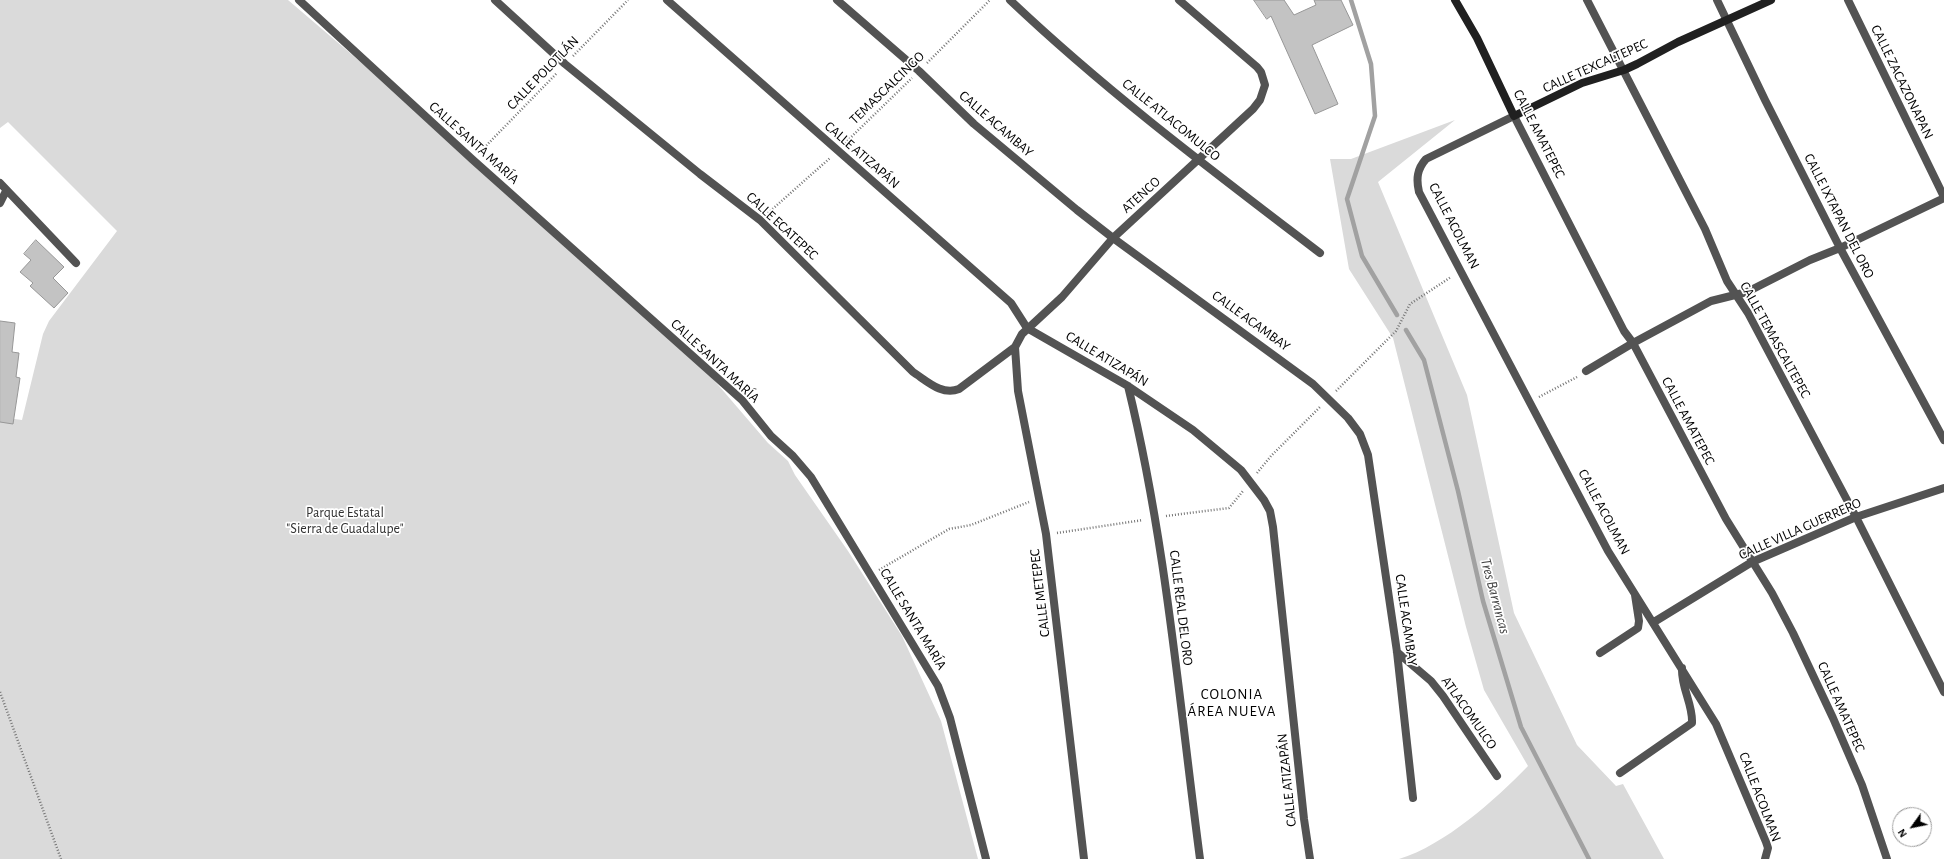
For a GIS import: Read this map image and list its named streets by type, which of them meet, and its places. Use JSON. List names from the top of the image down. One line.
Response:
{"streets":{"street":["CALLE TEXCALTEPEC","CALLE ZACAZONAPAN","CALLE ATLACOMULCO","CALLE ACAMBAY","CALLE AMATEPEC","CALLE SANTA MARÍA","CALLE ATIZAPÁN","ATENCO","CALLE IXTAPAN DEL ORO","CALLE ECATEPEC","CALLE ACOLMAN","CALLE TEMASCALTEPEC","CALLE VILLA GUERRERO","CALLE METEPEC","CALLE REAL DEL ORO","ATLACOMULCO"],"path":["CALLE POLOTLÁN","TEMASCALCINGO"]},"crossings":[["CALLE TEXCALTEPEC","CALLE AMATEPEC"],["CALLE TEXCALTEPEC","CALLE IXTAPAN DEL ORO"],["CALLE TEXCALTEPEC","CALLE ACOLMAN"],["CALLE TEXCALTEPEC","CALLE TEMASCALTEPEC"],["CALLE POLOTLÁN","CALLE SANTA MARÍA"],["CALLE POLOTLÁN","CALLE ECATEPEC"],["TEMASCALCINGO","CALLE ACAMBAY"],["TEMASCALCINGO","CALLE ATIZAPÁN"],["TEMASCALCINGO","CALLE ECATEPEC"],["CALLE ATLACOMULCO","ATENCO"],["CALLE ACAMBAY","ATENCO"],["CALLE ACAMBAY","ATLACOMULCO"],["CALLE AMATEPEC","CALLE VILLA GUERRERO"],["CALLE ATIZAPÁN","ATENCO"],["CALLE ATIZAPÁN","CALLE REAL DEL ORO"],["CALLE ECATEPEC","CALLE METEPEC"],["CALLE ACOLMAN","CALLE VILLA GUERRERO"],["CALLE TEMASCALTEPEC","CALLE VILLA GUERRERO"]],"districts":["COLONIA ÁREA NUEVA"],"water":["Tres Barrancas"],"parks":["Parque Estatal \"Sierra de Guadalupe\""],"north":"bottom left"}
